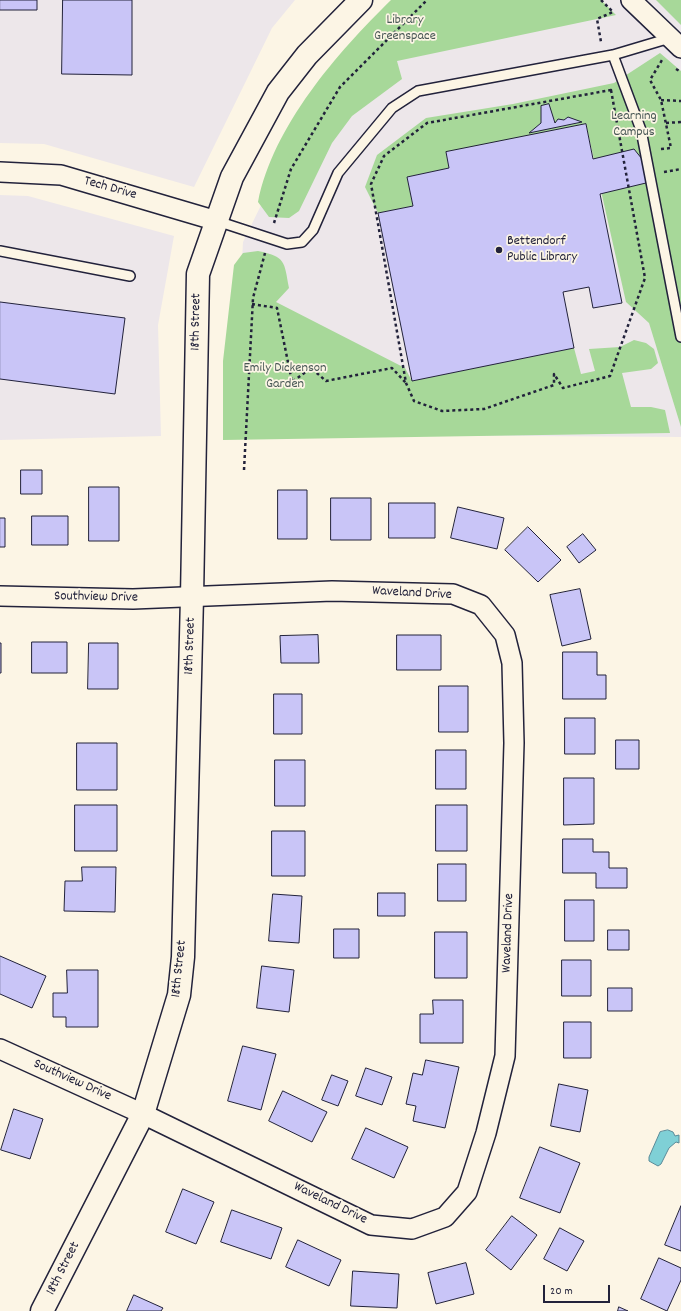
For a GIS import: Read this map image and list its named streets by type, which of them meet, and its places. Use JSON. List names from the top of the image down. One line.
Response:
{"streets":{"street":["Tech Drive","18th Street","Waveland Drive","Southview Drive"]},"crossings":[["Tech Drive","18th Street"],["18th Street","Waveland Drive"],["18th Street","Southview Drive"],["Waveland Drive","Southview Drive"]],"parks":["Library Greenspace","Learning Campus","Emily Dickenson Garden"],"places":["Bettendorf Public Library"],"scale_bar":"20 m"}
